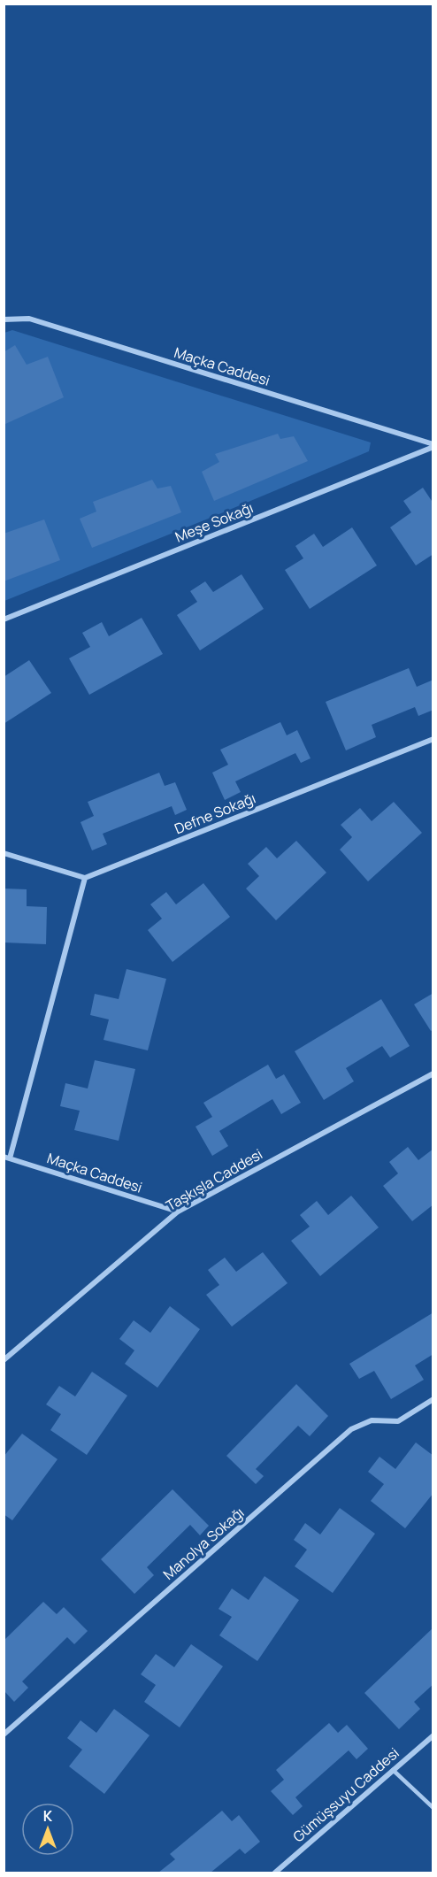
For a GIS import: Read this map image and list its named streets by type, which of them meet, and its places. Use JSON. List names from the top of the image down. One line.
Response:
{"streets":{"street":["Maçka Caddesi","Meşe Sokağı","Defne Sokağı","Taşkışla Caddesi","Manolya Sokağı","Gümüşsuyu Caddesi"]},"crossings":[["Maçka Caddesi","Meşe Sokağı"],["Maçka Caddesi","Taşkışla Caddesi"]],"north":"top"}
